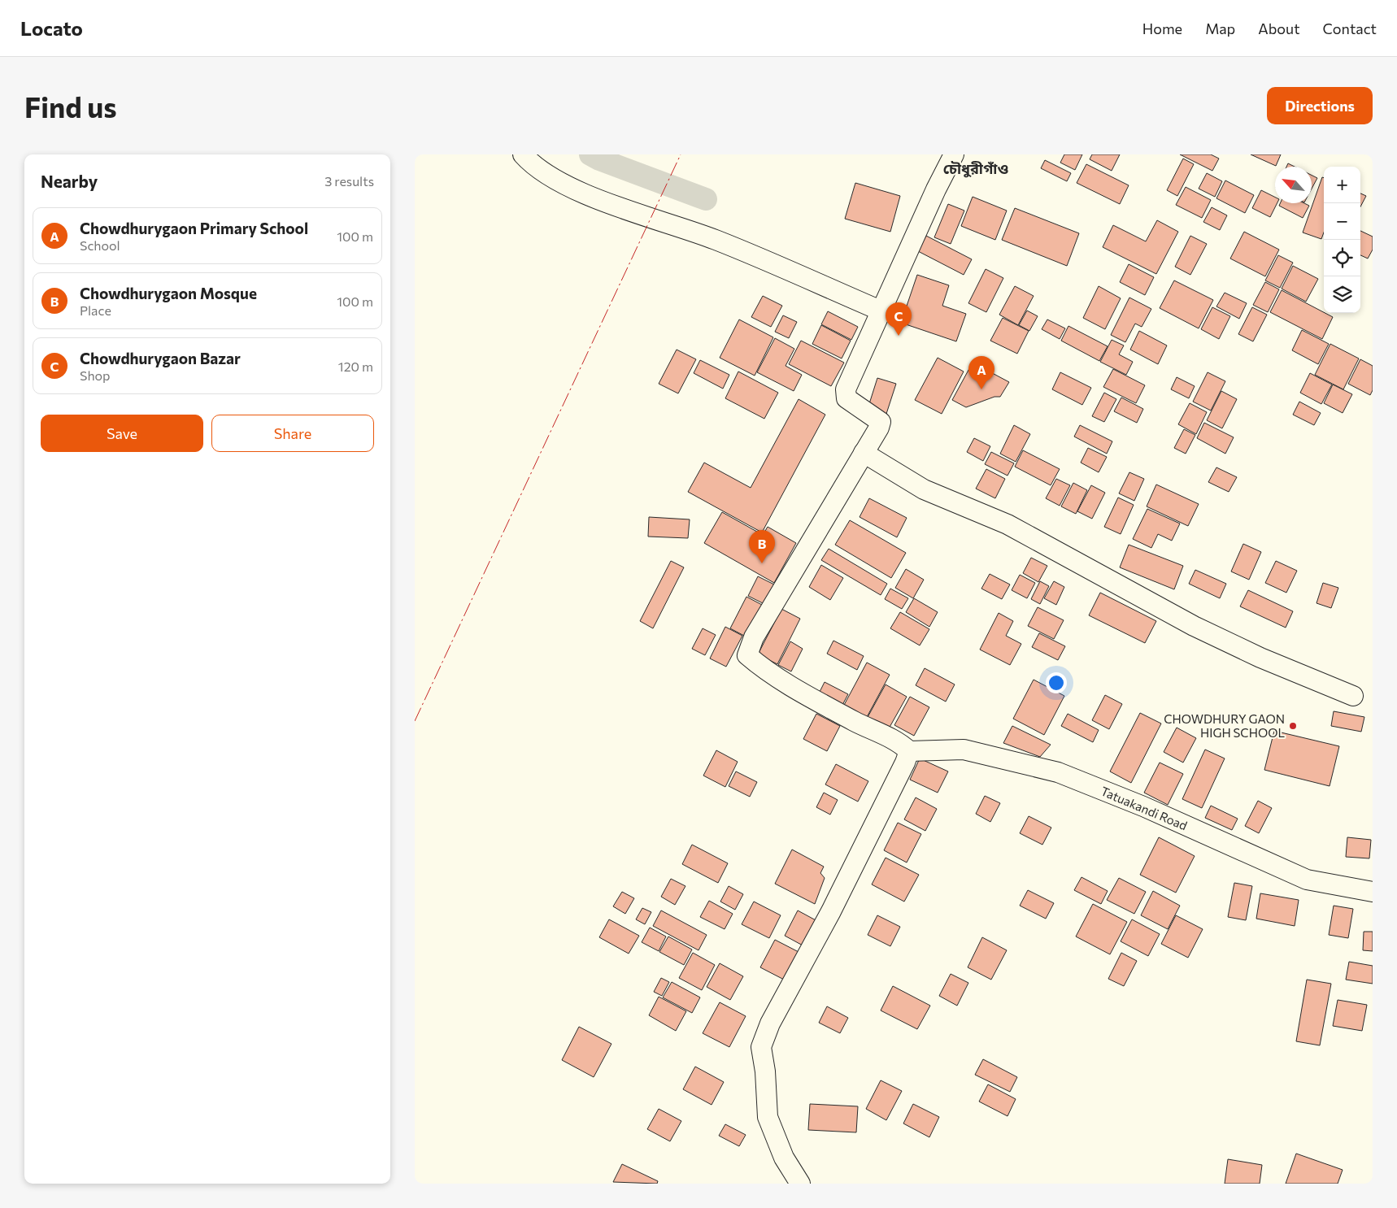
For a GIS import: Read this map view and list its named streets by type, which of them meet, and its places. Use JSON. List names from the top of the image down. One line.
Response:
{"streets":{"street":["Tatuakandi Road"]},"districts":["চৌধুরীগাঁও"],"places":["CHOWDHURY GAON HIGH SCHOOL"],"north":"top left","page":{"header":"Locato","nav":["Home","Map","About","Contact"],"buttons":["Directions",["Save","Share"]],"title":"Find us","heading":["Nearby","3 results"],"map_buttons":["+","−"],"list":[{"mark":"A","name":"Chowdhurygaon Primary School","note":"School","value":"100 m"},{"mark":"B","name":"Chowdhurygaon Mosque","note":"Place","value":"100 m"},{"mark":"C","name":"Chowdhurygaon Bazar","note":"Shop","value":"120 m"}],"pins":["C","A","B"]}}
